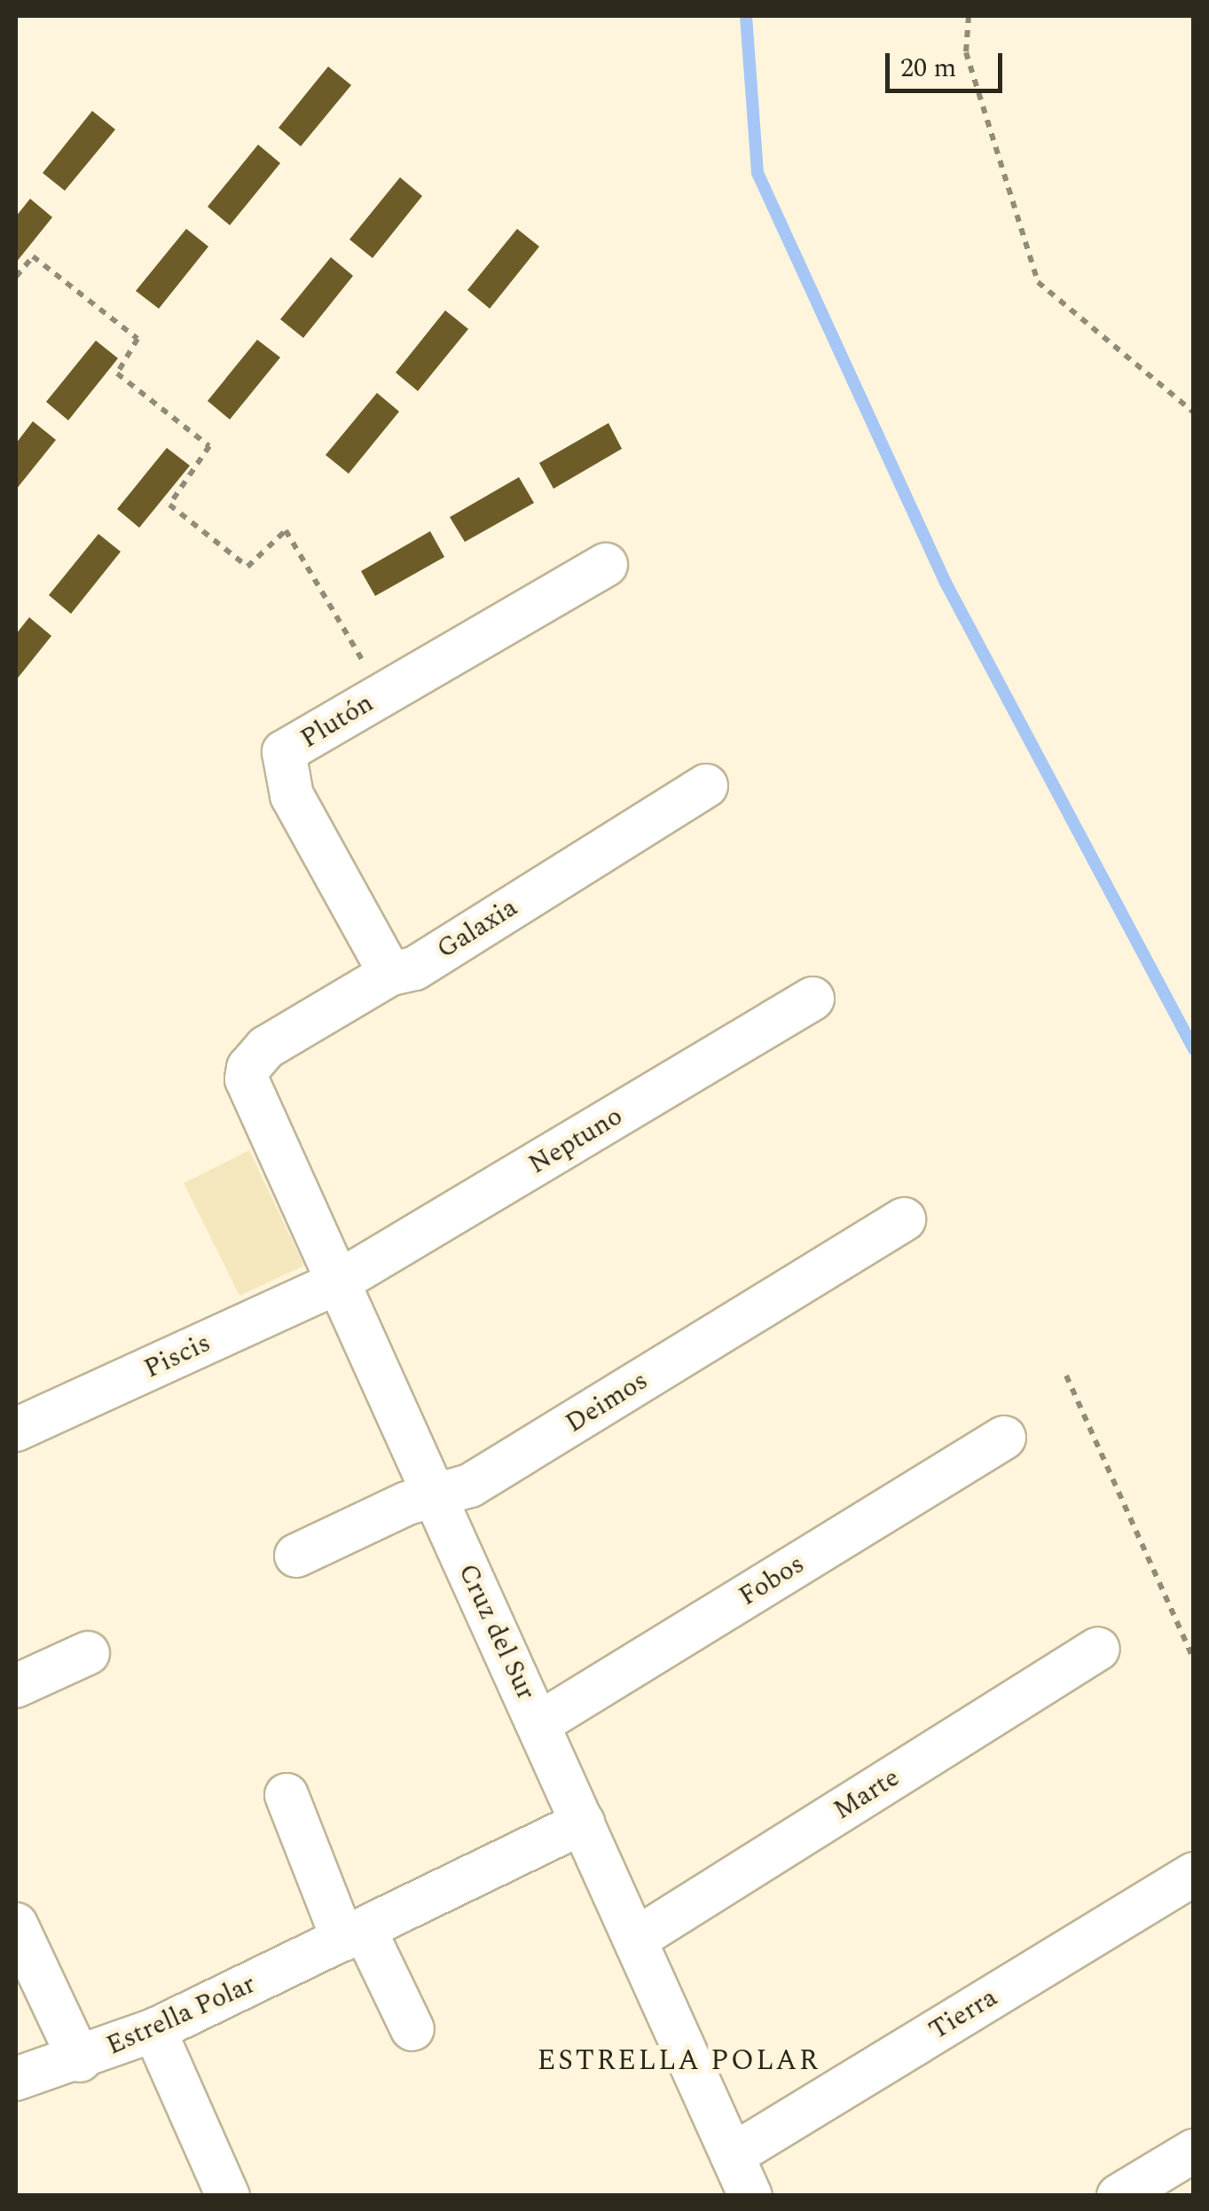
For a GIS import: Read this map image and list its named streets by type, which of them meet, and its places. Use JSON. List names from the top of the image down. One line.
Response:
{"streets":{"street":["Plutón","Galaxia","Neptuno","Piscis","Deimos","Fobos","Cruz del Sur","Marte","Tierra","Estrella Polar"]},"crossings":[["Plutón","Galaxia"],["Galaxia","Cruz del Sur"],["Neptuno","Piscis"],["Neptuno","Cruz del Sur"],["Piscis","Cruz del Sur"],["Deimos","Cruz del Sur"],["Fobos","Cruz del Sur"],["Cruz del Sur","Marte"],["Cruz del Sur","Tierra"],["Cruz del Sur","Estrella Polar"]],"districts":["ESTRELLA POLAR"],"scale_bar":"20 m"}
